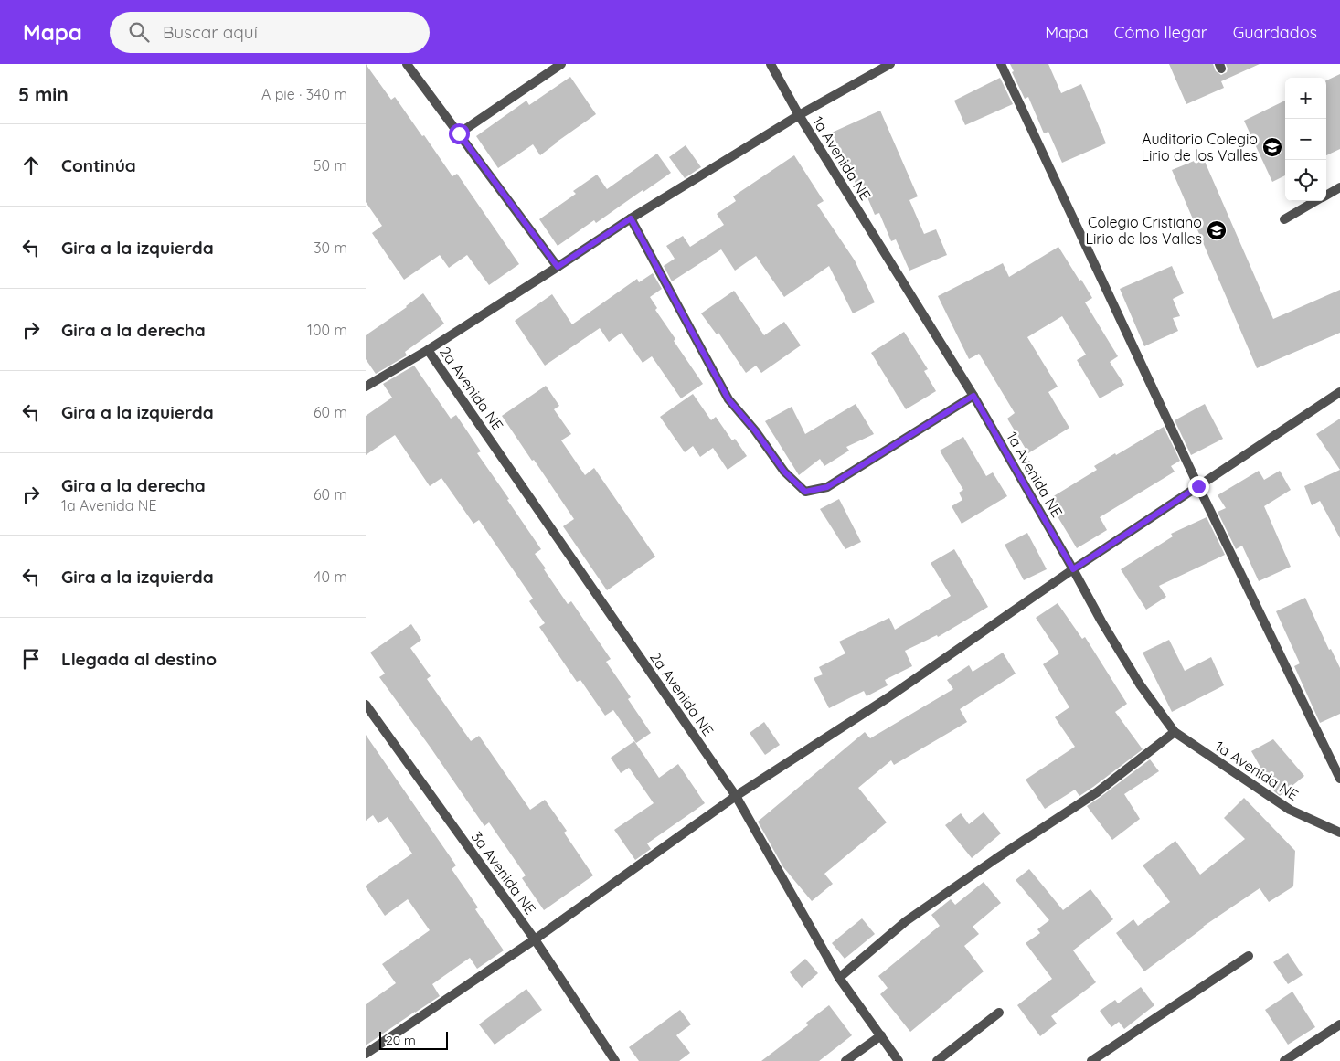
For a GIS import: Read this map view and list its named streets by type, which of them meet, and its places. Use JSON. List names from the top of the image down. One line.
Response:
{"streets":{"street":["1a Avenida NE","2a Avenida NE","3a Avenida NE"]},"places":{"school or university":["Auditorio Colegio Lirio de los Valles","Colegio Cristiano Lirio de los Valles"]},"scale_bar":"20 m","page":{"header":"Mapa","search":"Buscar aquí","nav":["Mapa","Cómo llegar","Guardados"],"heading":["5 min","A pie · 340 m"],"map_buttons":["+","−"],"list":[["Continúa","50 m"],["Gira a la izquierda","30 m"],["Gira a la derecha","100 m"],["Gira a la izquierda","60 m"],["Gira a la derecha","1a Avenida NE","60 m"],["Gira a la izquierda","40 m"],"Llegada al destino"],"scale":"20 m"}}
